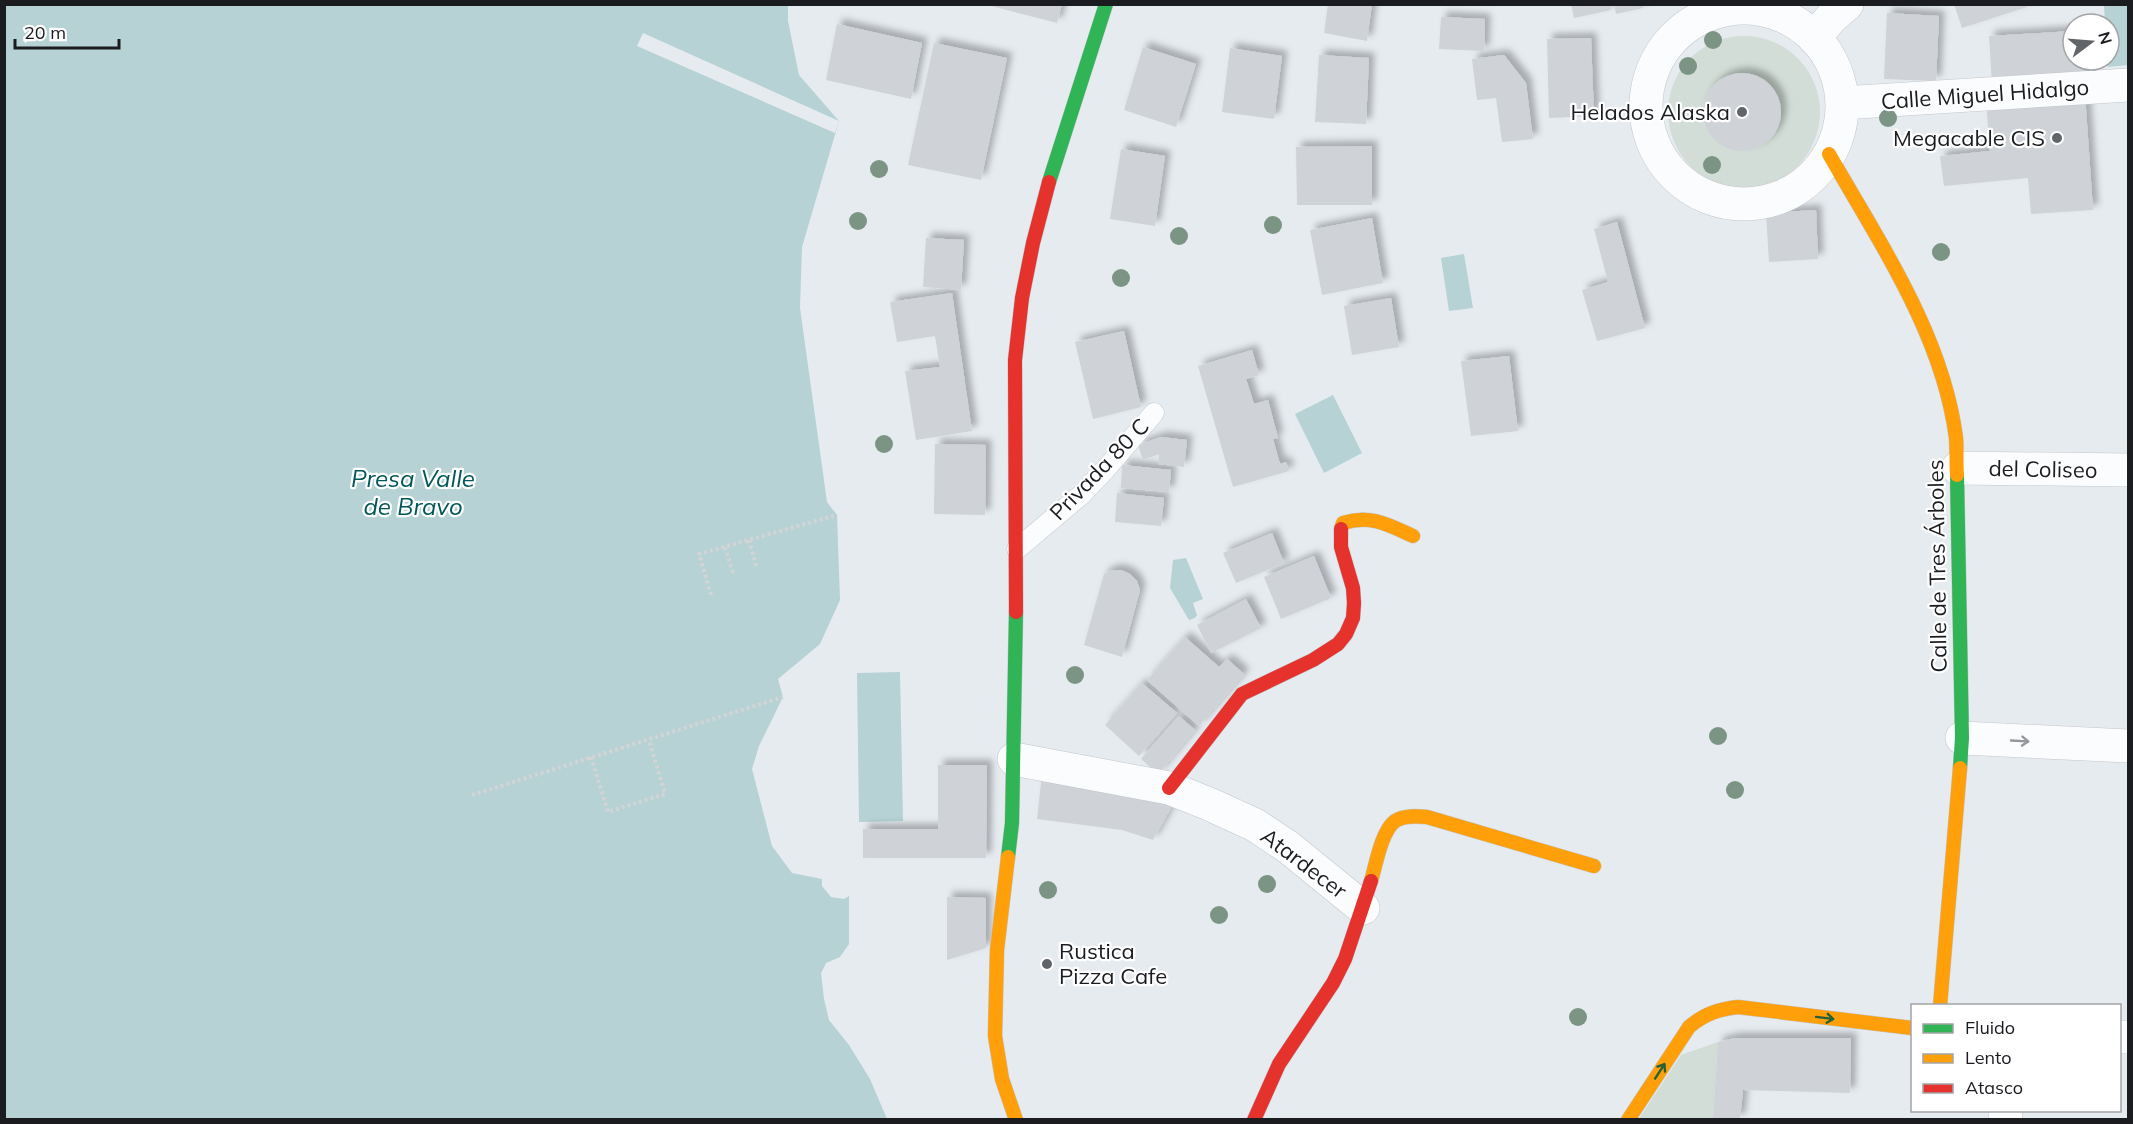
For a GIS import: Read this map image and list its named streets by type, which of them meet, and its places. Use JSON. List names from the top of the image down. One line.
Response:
{"streets":{"street":["Calle Miguel Hidalgo","del Coliseo","Calle de Tres Árboles","Atardecer"],"lane":["Privada 80 C"]},"crossings":[["Calle Miguel Hidalgo","Calle de Tres Árboles"],["del Coliseo","Calle de Tres Árboles"]],"water":["Presa Valle de Bravo"],"places":["Helados Alaska","Megacable CIS","Rustica Pizza Cafe"],"legend":["Fluido","Lento","Atasco"],"scale_bar":"20 m","north":"right"}
